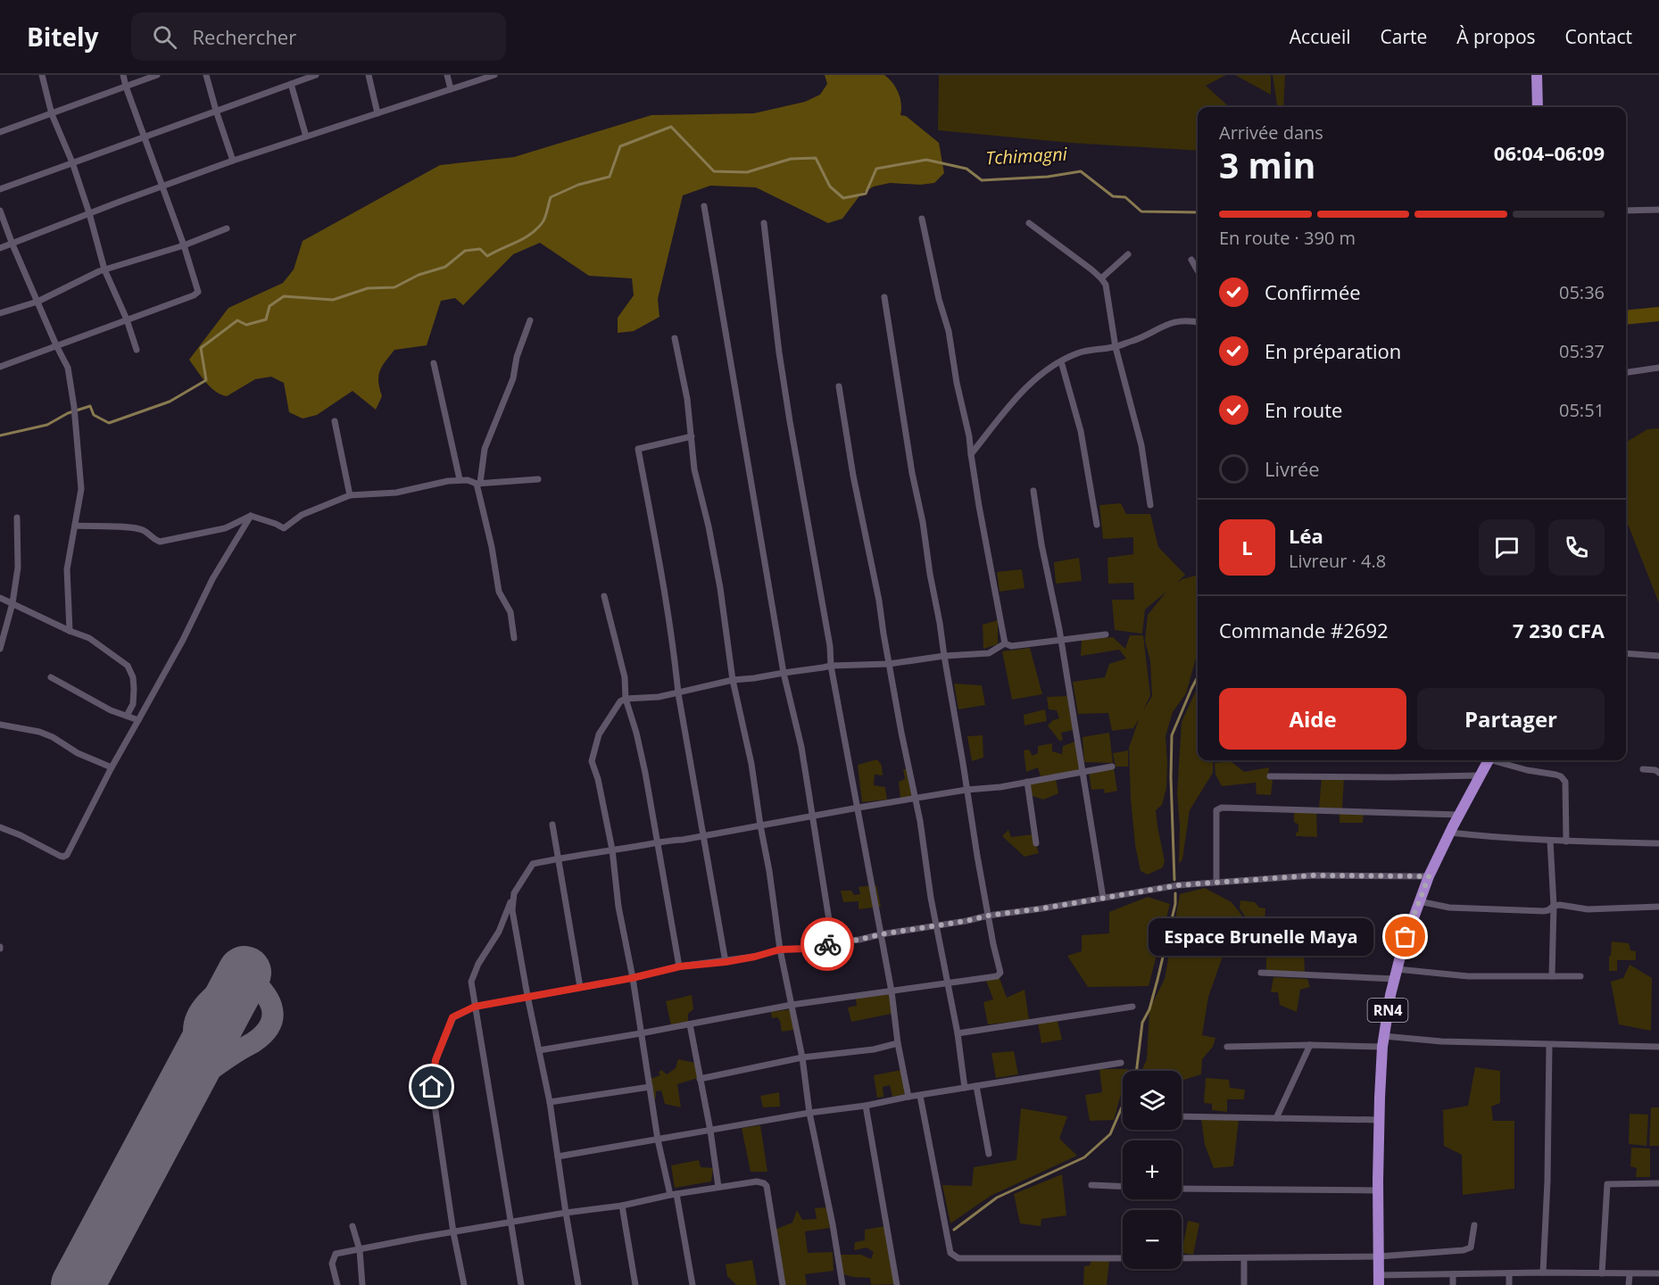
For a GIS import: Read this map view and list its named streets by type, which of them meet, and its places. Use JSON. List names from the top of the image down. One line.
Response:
{"streets":{"highway":["RN4"]},"water":["Tchimagni"],"places":["Espace Brunelle Maya"],"page":{"header":"Bitely","search":"Rechercher","nav":["Accueil","Carte","À propos","Contact"],"heading":["3 min","Arrivée dans","06:04–06:09"],"panel":["Léa","Livreur · 4.8","Commande #2692","7 230 CFA"],"bar":"En route · 390 m","list":[["Confirmée","05:36"],["En préparation","05:37"],["En route","05:51"],"Livrée"],"round":"L","buttons":["Aide","Partager"],"bubble":"Espace Brunelle Maya","map_buttons":["+","−"]}}
